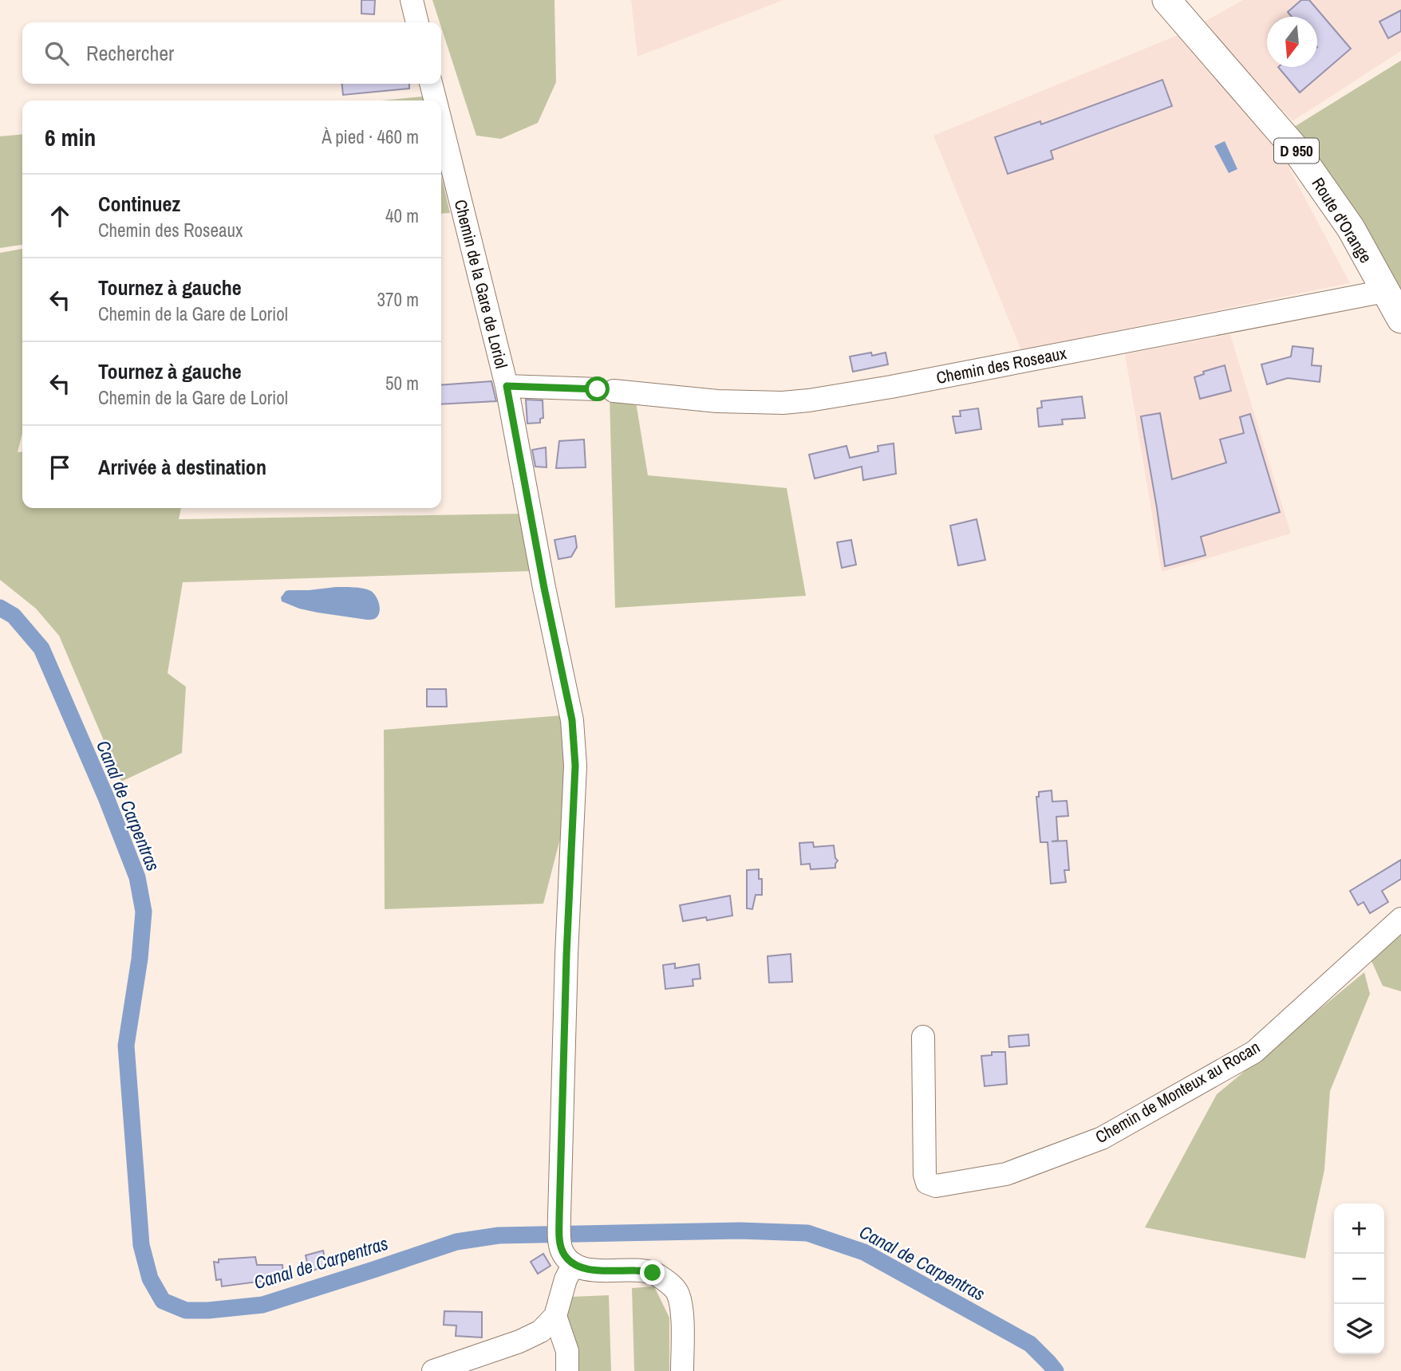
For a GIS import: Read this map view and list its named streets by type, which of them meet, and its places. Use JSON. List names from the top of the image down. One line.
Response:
{"streets":{"main road":["D 950","Route d'Orange"],"street":["Chemin de la Gare de Loriol","Chemin des Roseaux","Chemin de Monteux au Rocan"]},"crossings":[["Route d'Orange","Chemin des Roseaux"],["Chemin de la Gare de Loriol","Chemin des Roseaux"]],"water":["Canal de Carpentras"],"north":"bottom","page":{"search":"Rechercher","heading":["6 min","À pied · 460 m"],"list":[["Continuez","Chemin des Roseaux","40 m"],["Tournez à gauche","Chemin de la Gare de Loriol","370 m"],["Tournez à gauche","Chemin de la Gare de Loriol","50 m"],"Arrivée à destination"],"map_buttons":["+","−"]}}
